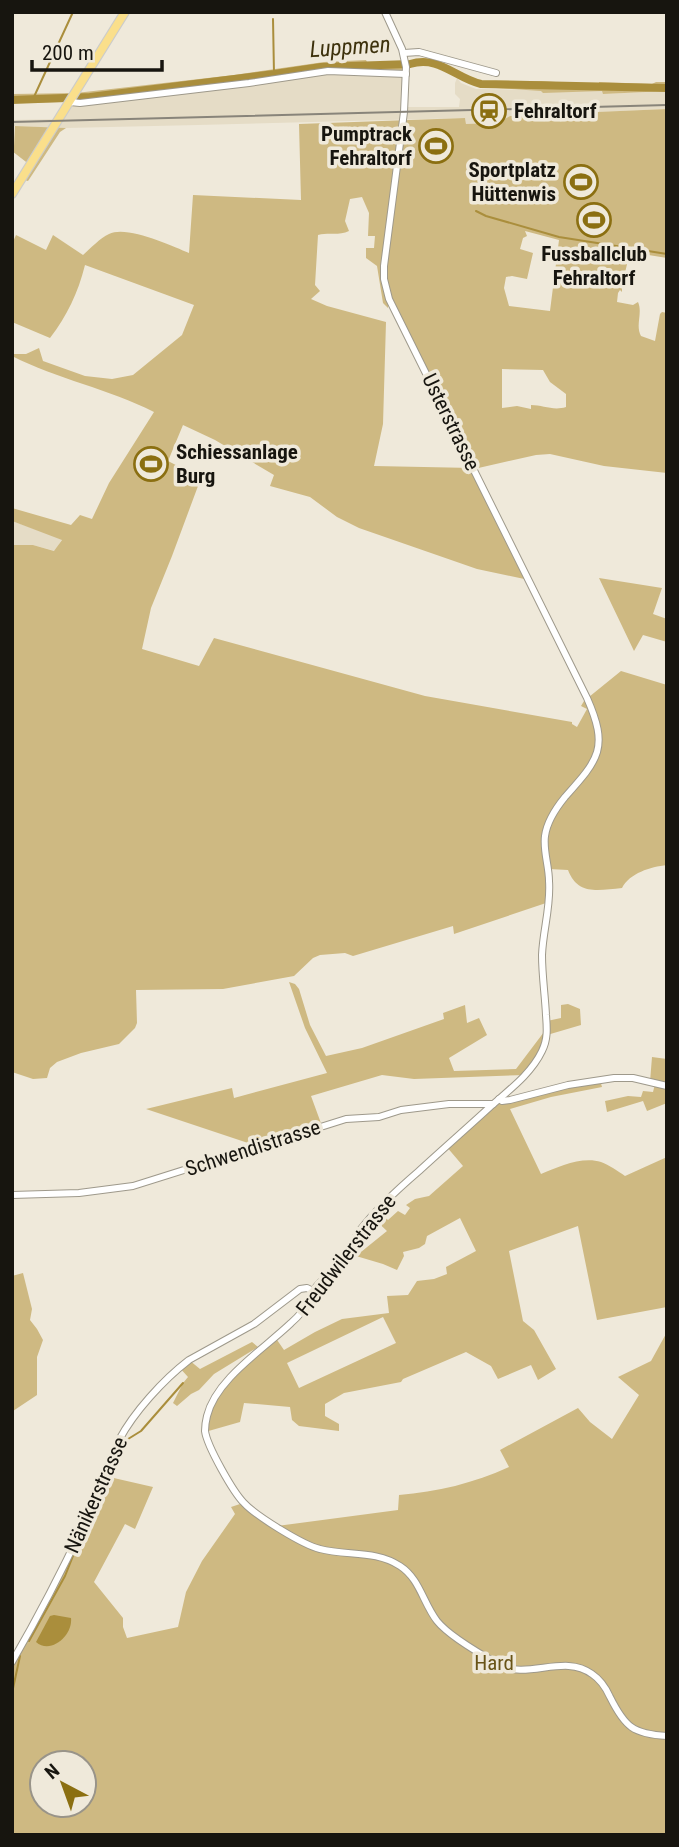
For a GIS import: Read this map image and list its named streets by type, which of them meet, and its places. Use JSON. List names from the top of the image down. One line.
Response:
{"streets":{"street":["Usterstrasse","Schwendistrasse","Freudwilerstrasse","Nänikerstrasse"]},"crossings":[["Usterstrasse","Freudwilerstrasse"],["Schwendistrasse","Freudwilerstrasse"],["Freudwilerstrasse","Nänikerstrasse"]],"water":["Luppmen"],"parks":["Hard"],"places":{"station":["Fehraltorf"],"sports":["Pumptrack Fehraltorf","Sportplatz Hüttenwis","Fussballclub Fehraltorf","Schiessanlage Burg"]},"scale_bar":"200 m","north":"top left"}
